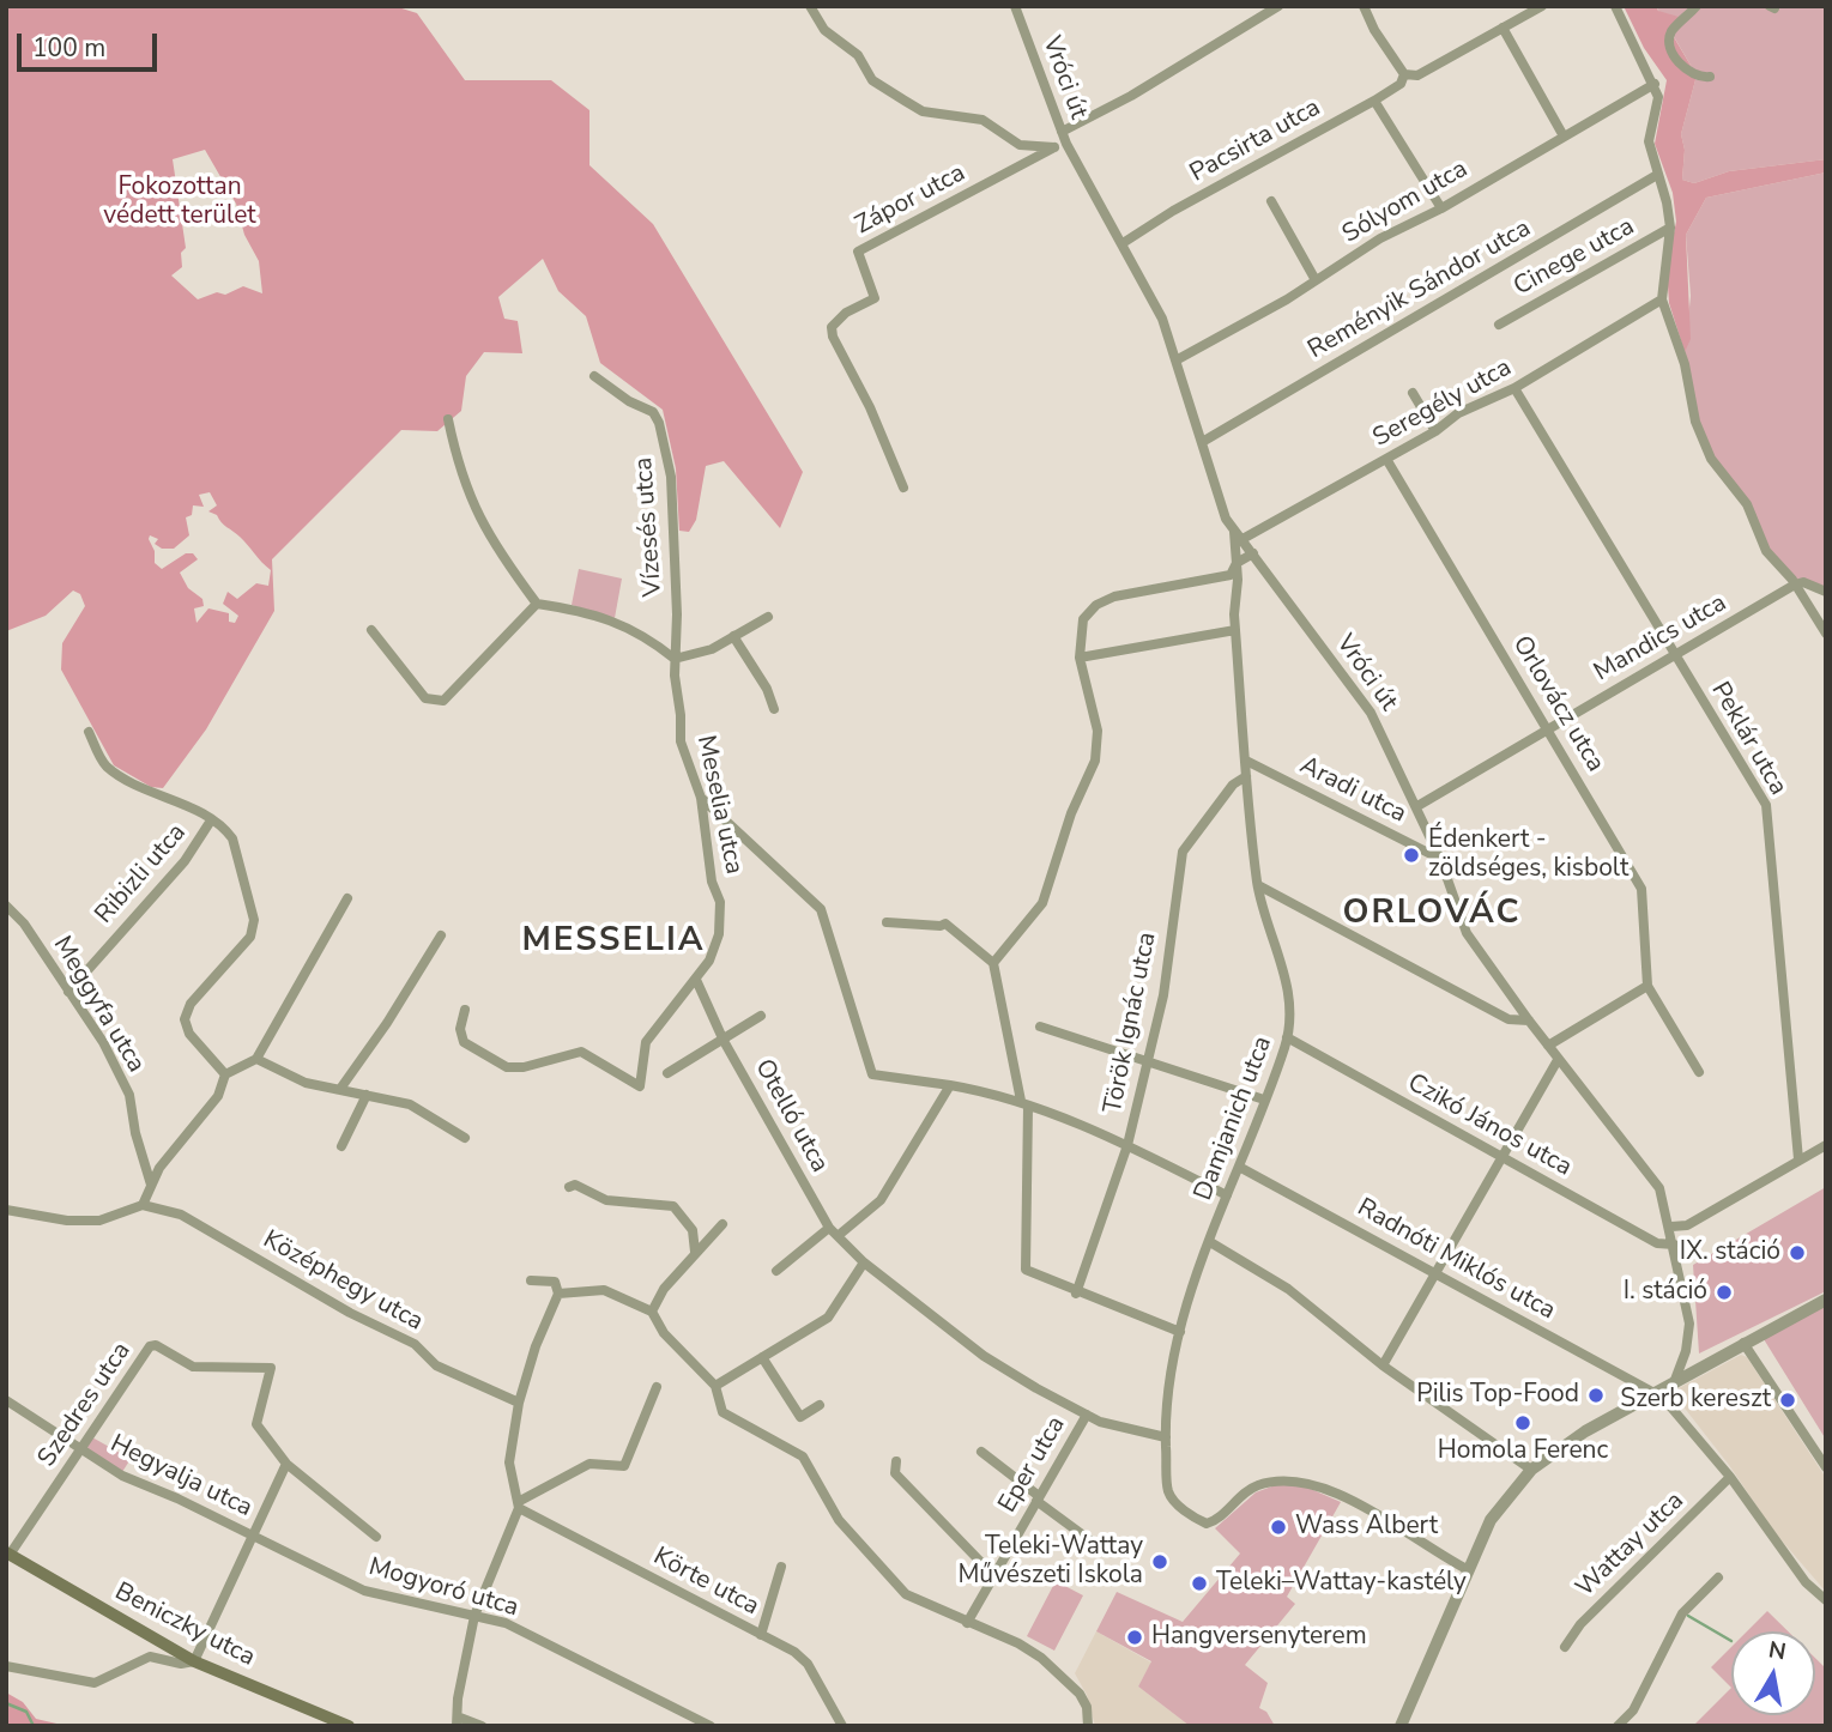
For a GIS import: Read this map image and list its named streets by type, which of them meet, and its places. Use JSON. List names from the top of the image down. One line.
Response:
{"streets":{"main road":["Beniczky utca"],"street":["Vróci út","Pacsirta utca","Zápor utca","Sólyom utca","Cinege utca","Reményik Sándor utca","Seregély utca","Vízesés utca","Mandics utca","Orlovácz utca","Peklár utca","Aradi utca","Meselia utca","Ribizli utca","Meggyfa utca","Török Ignác utca","Otelló utca","Damjanich utca","Czikó János utca","Radnóti Miklós utca","Középhegy utca","Szedres utca","Eper utca","Hegyalja utca","Wattay utca","Körte utca","Mogyoró utca"]},"crossings":[["Vróci út","Pacsirta utca"],["Vróci út","Sólyom utca"],["Vróci út","Reményik Sándor utca"],["Vróci út","Seregély utca"],["Vróci út","Mandics utca"],["Vróci út","Aradi utca"],["Vróci út","Damjanich utca"],["Vróci út","Czikó János utca"],["Seregély utca","Orlovácz utca"],["Seregély utca","Peklár utca"],["Vízesés utca","Meselia utca"],["Mandics utca","Orlovácz utca"],["Mandics utca","Peklár utca"],["Aradi utca","Damjanich utca"],["Meselia utca","Otelló utca"],["Ribizli utca","Meggyfa utca"],["Török Ignác utca","Damjanich utca"],["Otelló utca","Damjanich utca"],["Otelló utca","Eper utca"],["Damjanich utca","Czikó János utca"],["Damjanich utca","Radnóti Miklós utca"],["Radnóti Miklós utca","Wattay utca"],["Szedres utca","Hegyalja utca"],["Szedres utca","Beniczky utca"],["Hegyalja utca","Mogyoró utca"]],"districts":["ORLOVÁC","MESSELIA"],"parks":["Fokozottan védett terület"],"places":["Édenkert - zöldséges, kisbolt","IX. stáció","I. stáció","Pilis Top-Food","Szerb kereszt","Homola Ferenc","Wass Albert","Teleki-Wattay Művészeti Iskola","Teleki–Wattay-kastély","Hangversenyterem"],"scale_bar":"100 m","north":"top"}
